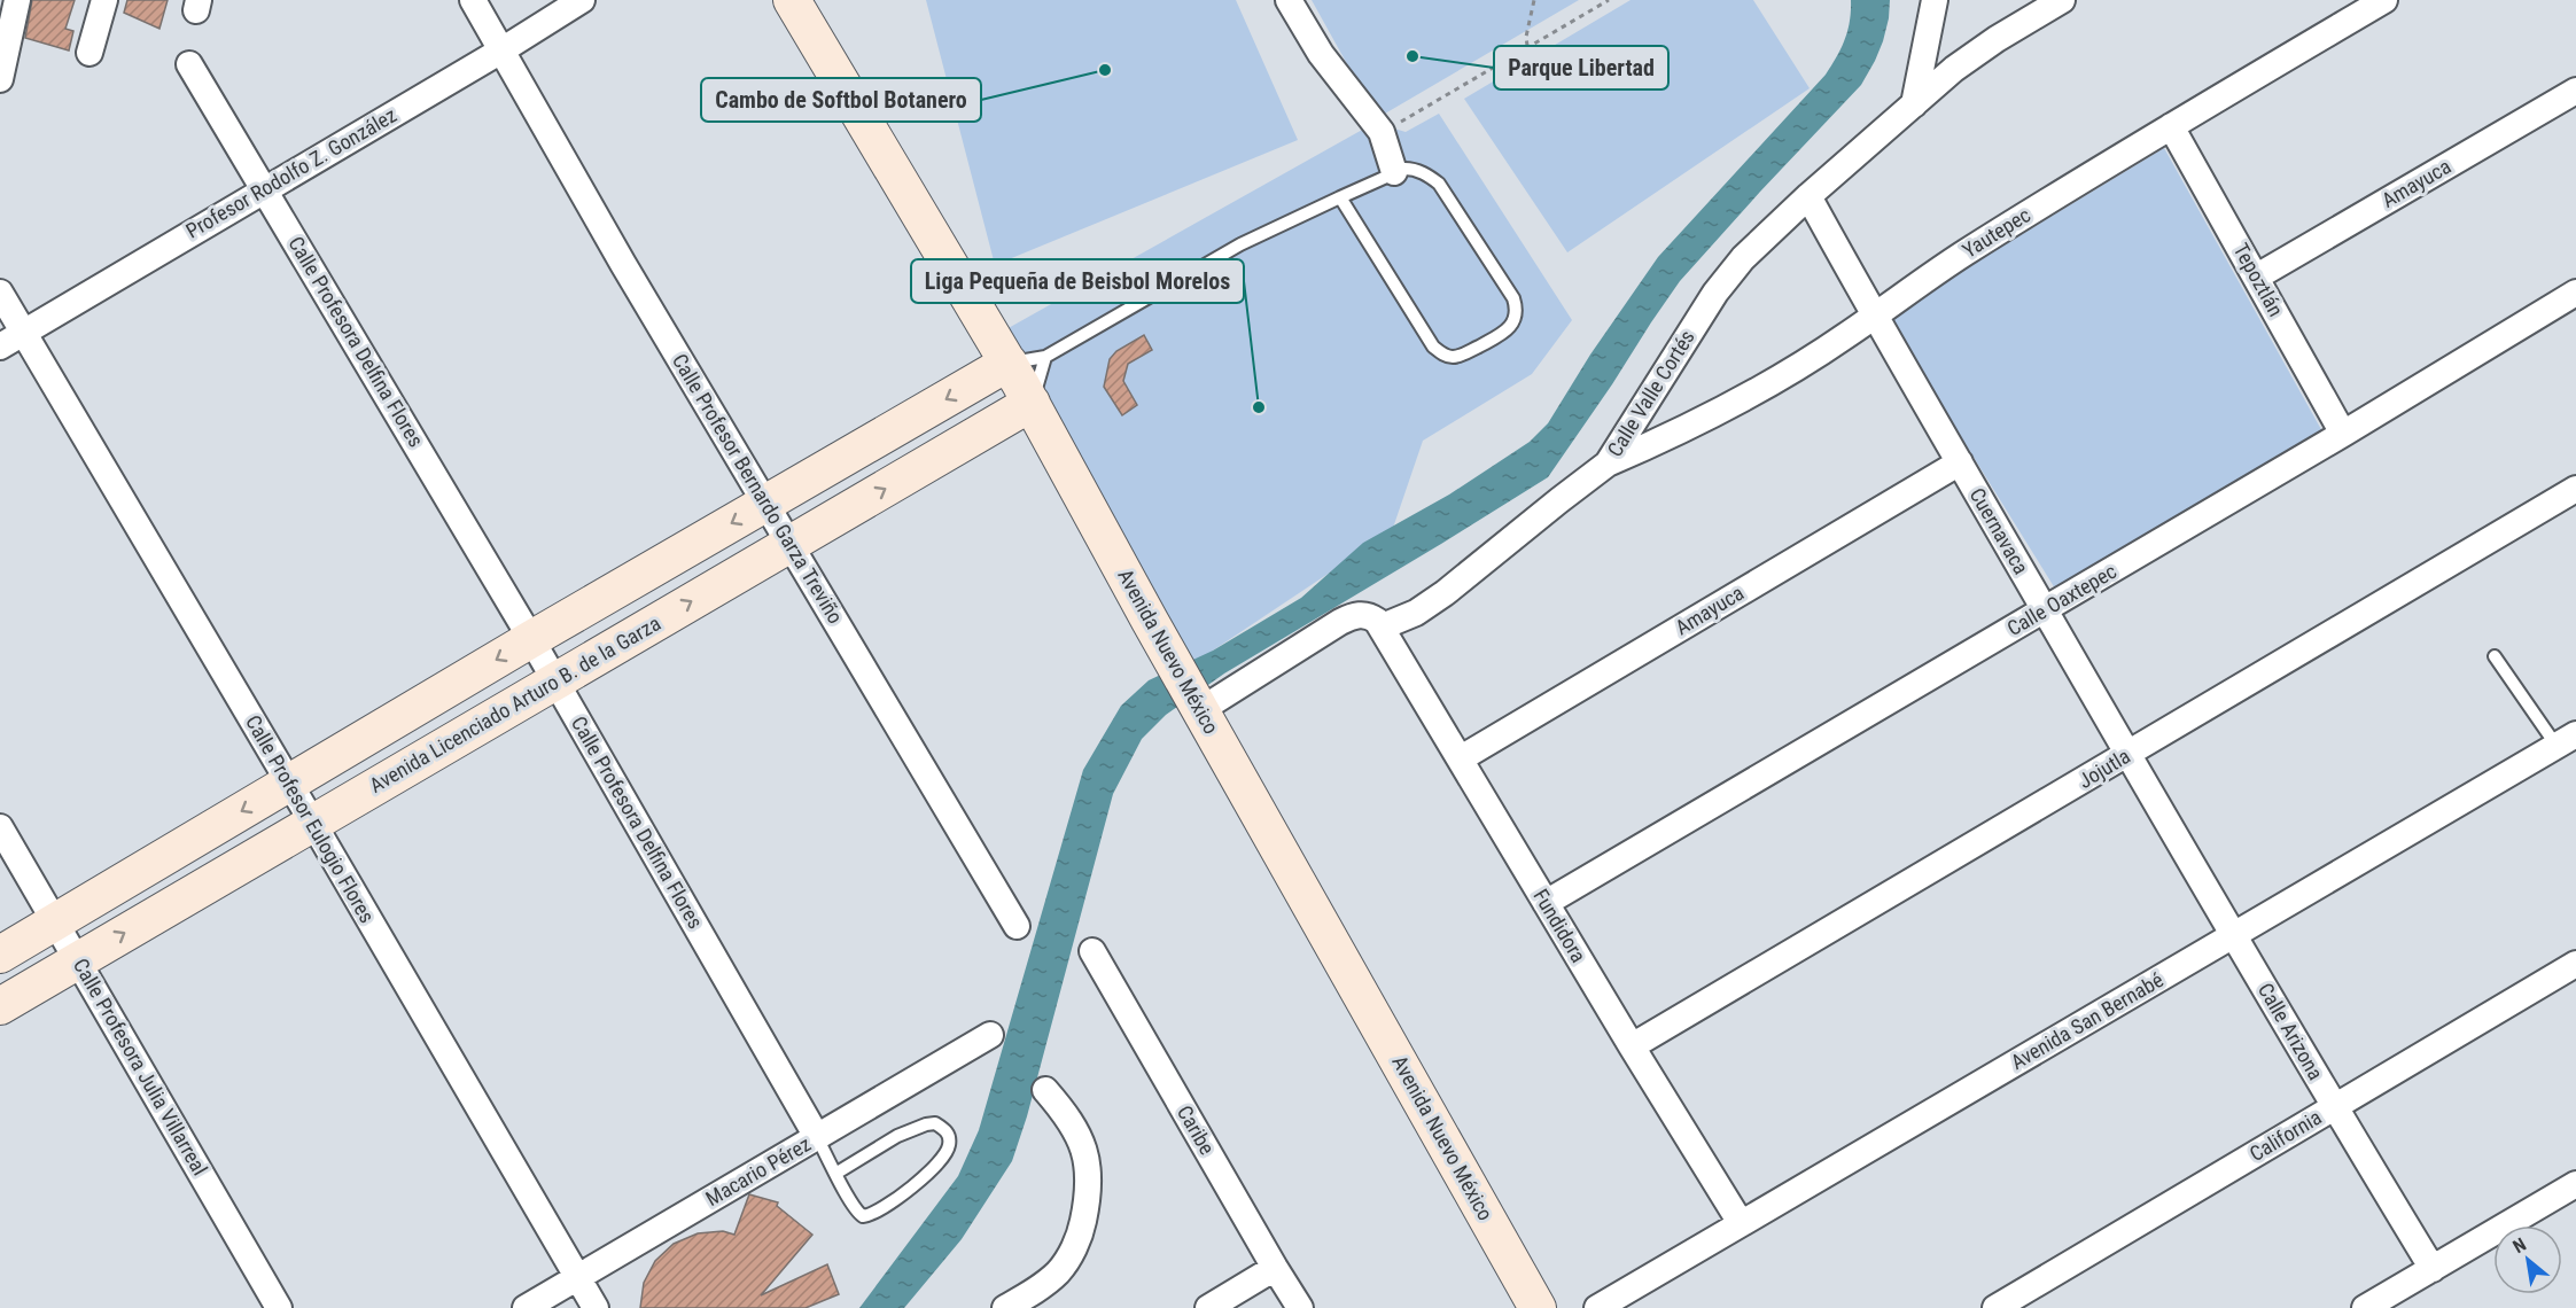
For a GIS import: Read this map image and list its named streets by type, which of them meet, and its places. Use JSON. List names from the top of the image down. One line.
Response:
{"streets":{"street":["Profesor Rodolfo Z. González","Amayuca","Yautepec","Tepoztlán","Calle Profesora Delfina Flores","Calle Valle Cortés","Calle Profesor Bernardo Garza Treviño","Cuernavaca","Calle Oaxtepec","Avenida Nuevo México","Avenida Licenciado Arturo B. de la Garza","Jojutla","Calle Profesor Eulogio Flores","Fundidora","Avenida San Bernabé","Calle Arizona","Calle Profesora Julia Villarreal","Caribe","California","Macario Pérez"]},"crossings":[["Profesor Rodolfo Z. González","Calle Profesora Delfina Flores"],["Profesor Rodolfo Z. González","Calle Profesor Bernardo Garza Treviño"],["Profesor Rodolfo Z. González","Calle Profesor Eulogio Flores"],["Amayuca","Tepoztlán"],["Amayuca","Cuernavaca"],["Amayuca","Fundidora"],["Yautepec","Tepoztlán"],["Yautepec","Calle Valle Cortés"],["Yautepec","Cuernavaca"],["Tepoztlán","Calle Oaxtepec"],["Calle Profesora Delfina Flores","Avenida Licenciado Arturo B. de la Garza"],["Calle Profesora Delfina Flores","Macario Pérez"],["Calle Valle Cortés","Cuernavaca"],["Calle Valle Cortés","Fundidora"],["Calle Profesor Bernardo Garza Treviño","Avenida Licenciado Arturo B. de la Garza"],["Cuernavaca","Calle Oaxtepec"],["Cuernavaca","Jojutla"],["Cuernavaca","Avenida San Bernabé"],["Cuernavaca","Calle Arizona"],["Calle Oaxtepec","Fundidora"],["Avenida Nuevo México","Avenida Licenciado Arturo B. de la Garza"],["Avenida Licenciado Arturo B. de la Garza","Calle Profesor Eulogio Flores"],["Avenida Licenciado Arturo B. de la Garza","Calle Profesora Julia Villarreal"],["Jojutla","Fundidora"],["Calle Profesor Eulogio Flores","Macario Pérez"],["Fundidora","Avenida San Bernabé"],["Avenida San Bernabé","Calle Arizona"],["Calle Arizona","California"]],"places":["Parque Libertad","Cambo de Softbol Botanero","Liga Pequeña de Beisbol Morelos"],"north":"top left"}
